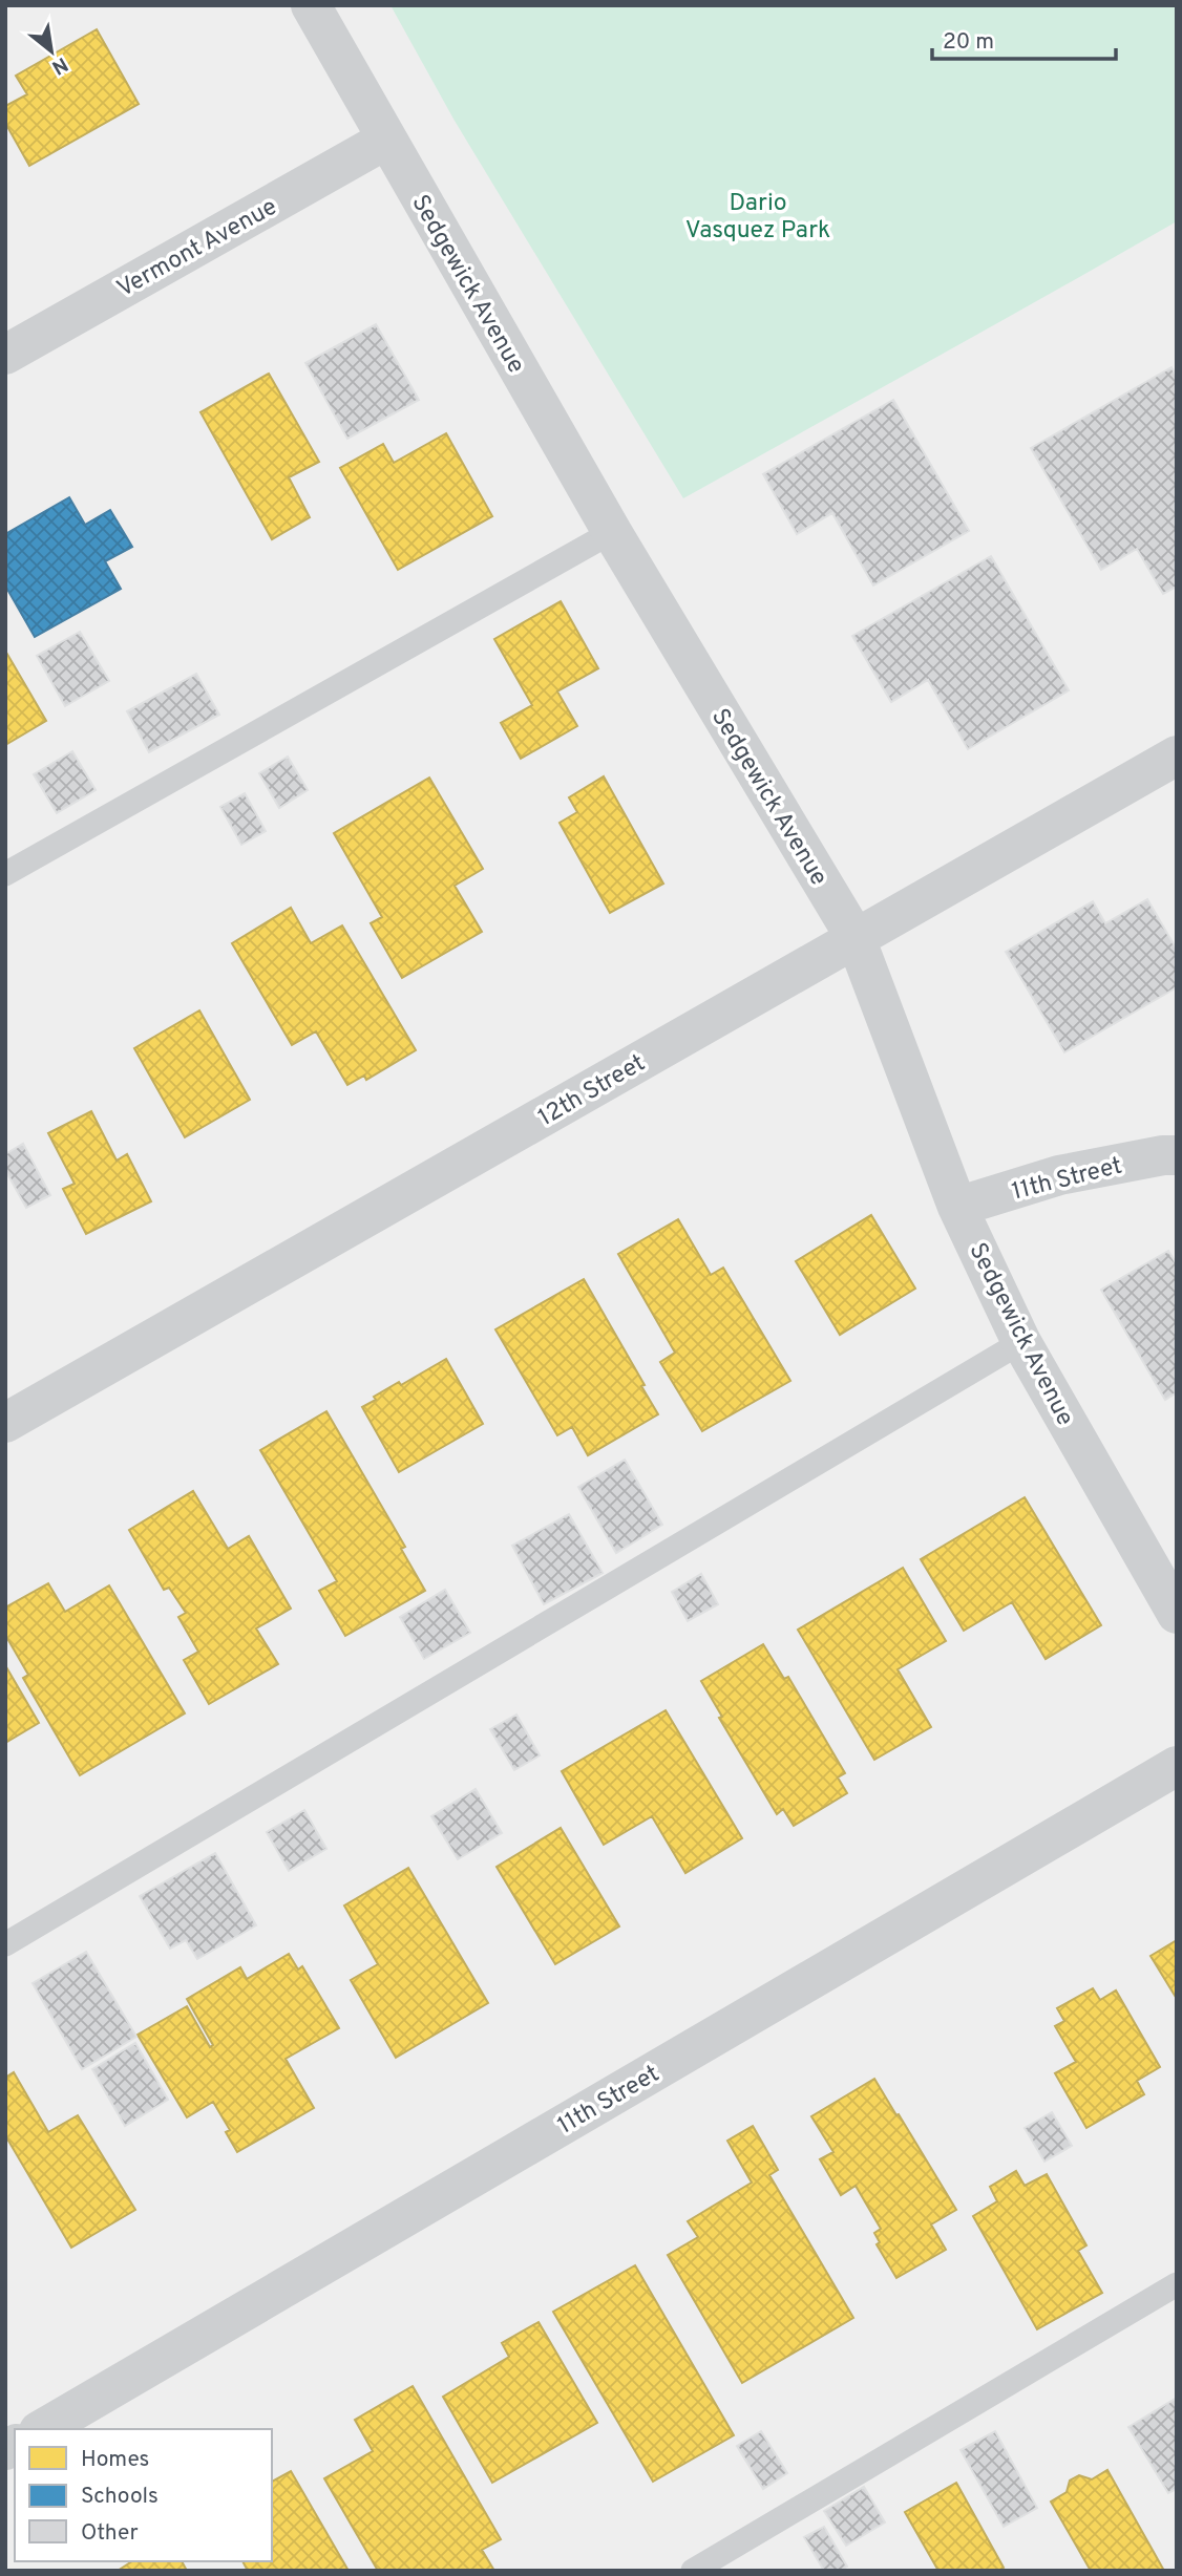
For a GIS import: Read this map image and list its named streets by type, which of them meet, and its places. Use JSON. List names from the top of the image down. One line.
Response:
{"streets":{"street":["Vermont Avenue","Sedgewick Avenue","12th Street","11th Street"]},"crossings":[["Vermont Avenue","Sedgewick Avenue"],["Sedgewick Avenue","12th Street"],["Sedgewick Avenue","11th Street"]],"parks":["Dario Vasquez Park"],"legend":["Homes","Schools","Other"],"scale_bar":"20 m","north":"bottom right"}
